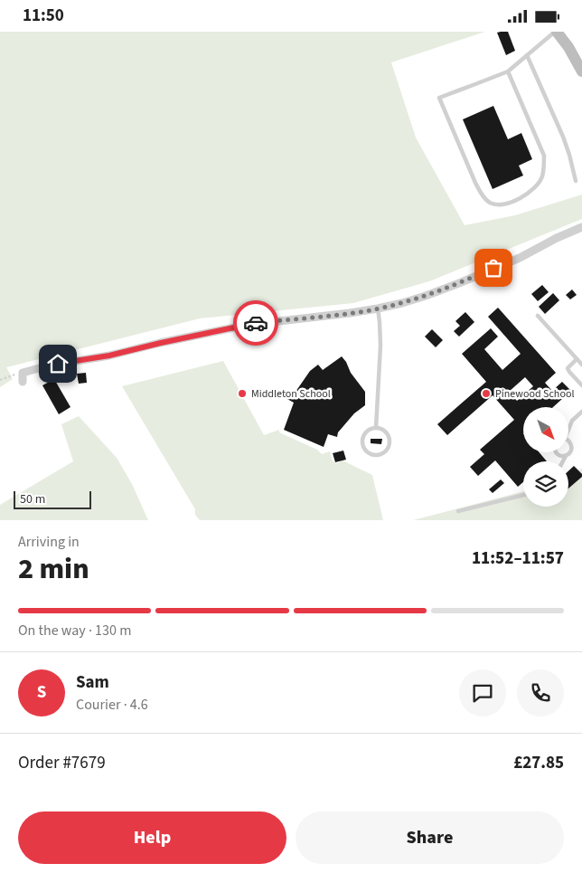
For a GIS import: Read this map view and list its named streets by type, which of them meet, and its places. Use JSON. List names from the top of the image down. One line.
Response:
{"places":["Middleton School","Pinewood School"],"scale_bar":"50 m","north":"bottom right","page":{"status":"11:50","scale":"50 m","heading":["2 min","Arriving in","11:52–11:57"],"panel":["Sam","Courier · 4.6","Order #7679","£27.85"],"bar":"On the way · 130 m","round":"S","buttons":["Help","Share"]}}
